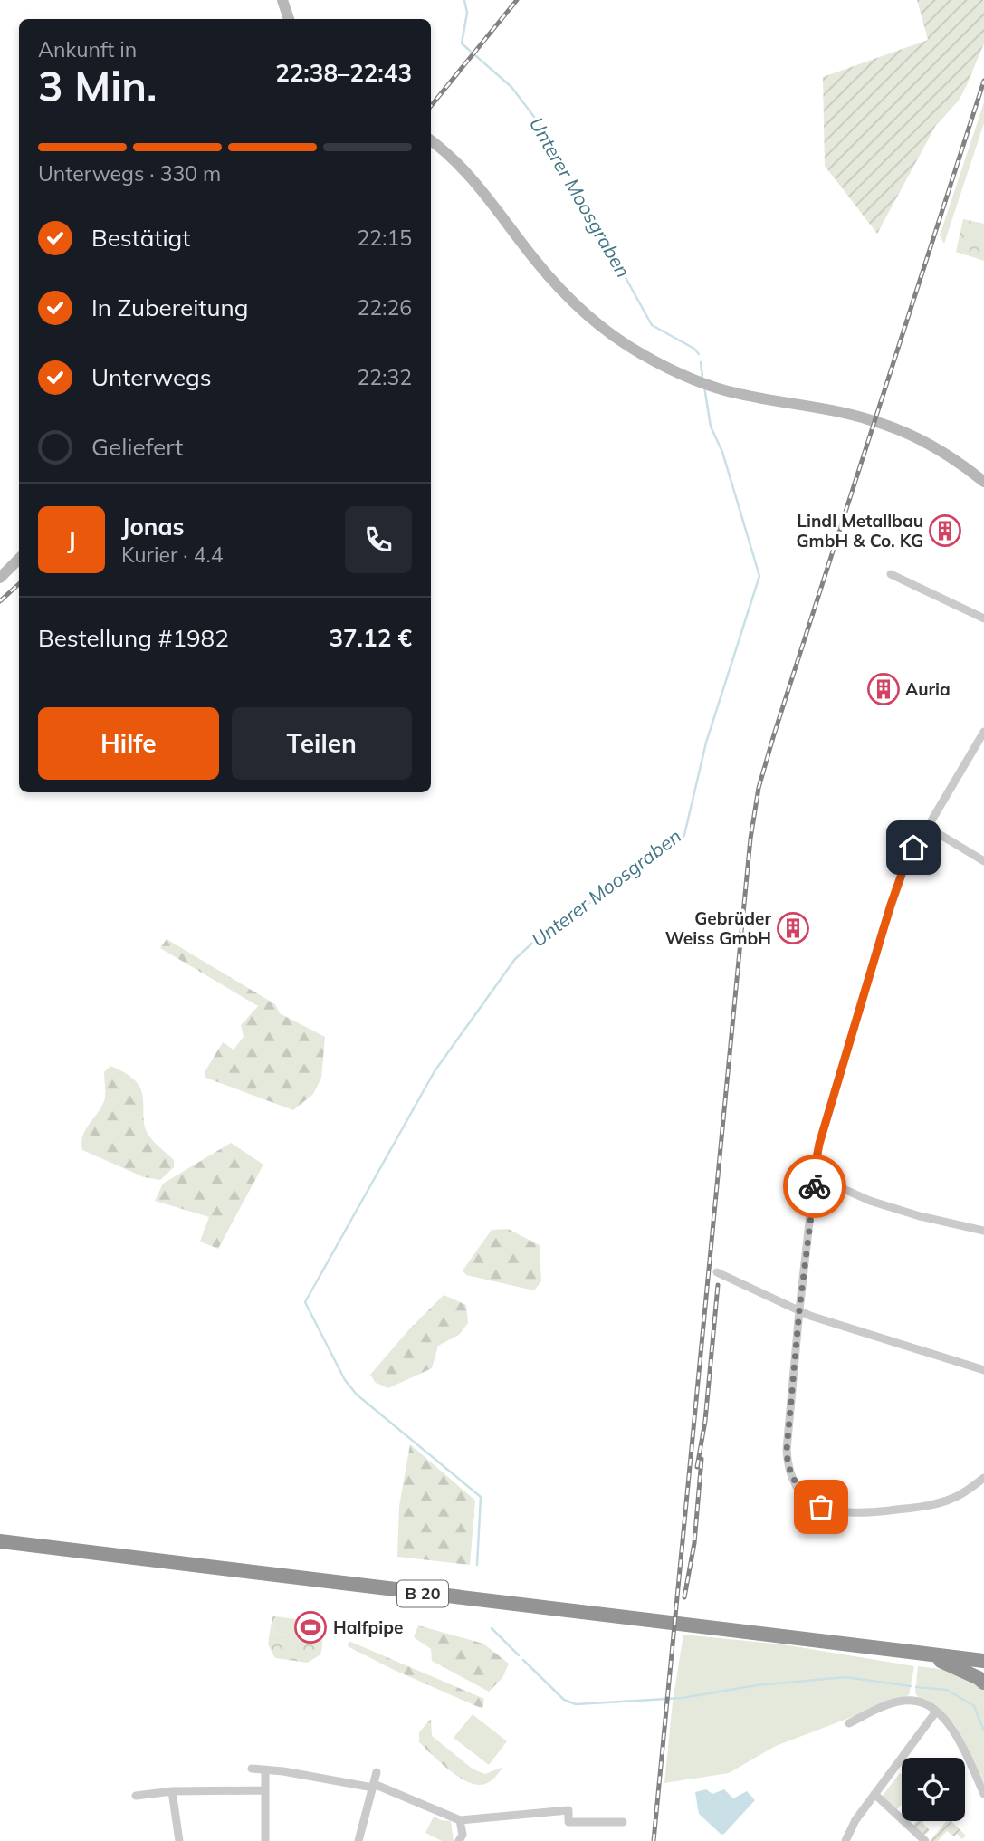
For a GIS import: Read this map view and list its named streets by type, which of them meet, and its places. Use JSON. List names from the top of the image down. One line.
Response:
{"streets":{"highway":["B 20"]},"water":["Unterer Moosgraben"],"places":{"building":["Lindl Metallbau GmbH & Co. KG","Auria","Gebrüder Weiss GmbH"],"sports":["Halfpipe"]},"page":{"heading":["3 Min.","Ankunft in","22:38–22:43"],"panel":["Jonas","Kurier · 4.4","Bestellung #1982","37.12 €"],"bar":"Unterwegs · 330 m","list":[["Bestätigt","22:15"],["In Zubereitung","22:26"],["Unterwegs","22:32"],"Geliefert"],"round":"J","buttons":["Hilfe","Teilen"]}}
